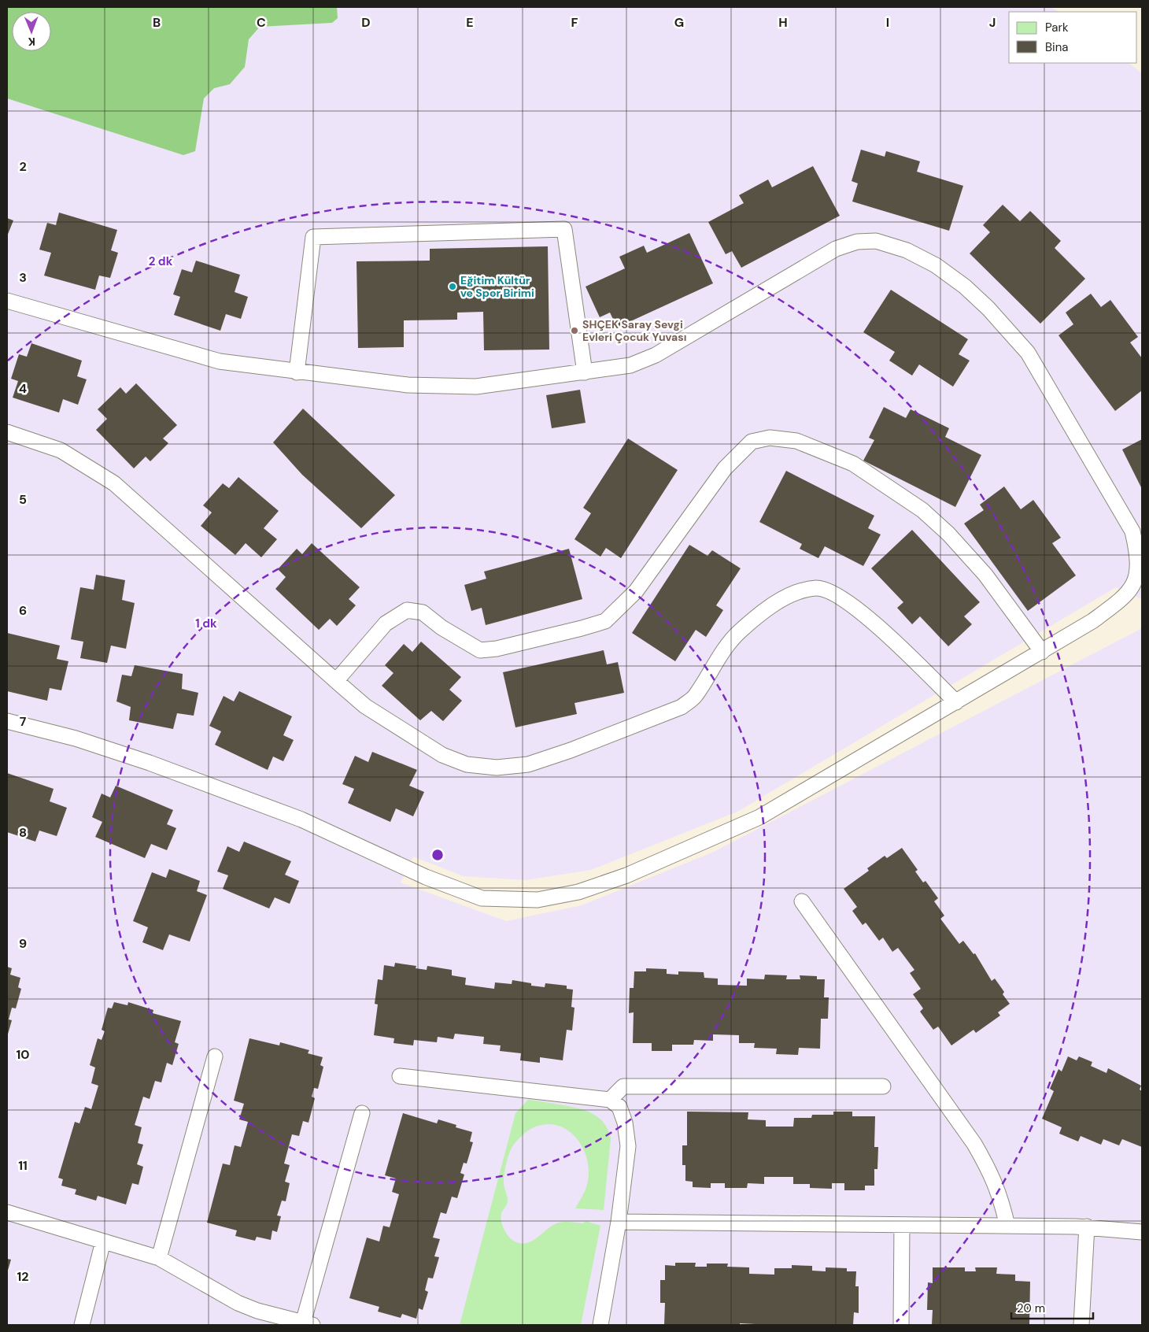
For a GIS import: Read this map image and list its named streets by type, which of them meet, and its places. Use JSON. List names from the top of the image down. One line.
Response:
{"places":["Eğitim Kültür ve Spor Birimi","SHÇEK Saray Sevgi Evleri Çocuk Yuvası"],"legend":["Park","Bina"],"scale_bar":"20 m","north":"bottom","grid":{"columns":["B","C","D","E","F","G","H","I","J"],"rows":["2","3","4","5","6","7","8","9","10","11","12"]},"rings":["2 dk","1 dk"]}
